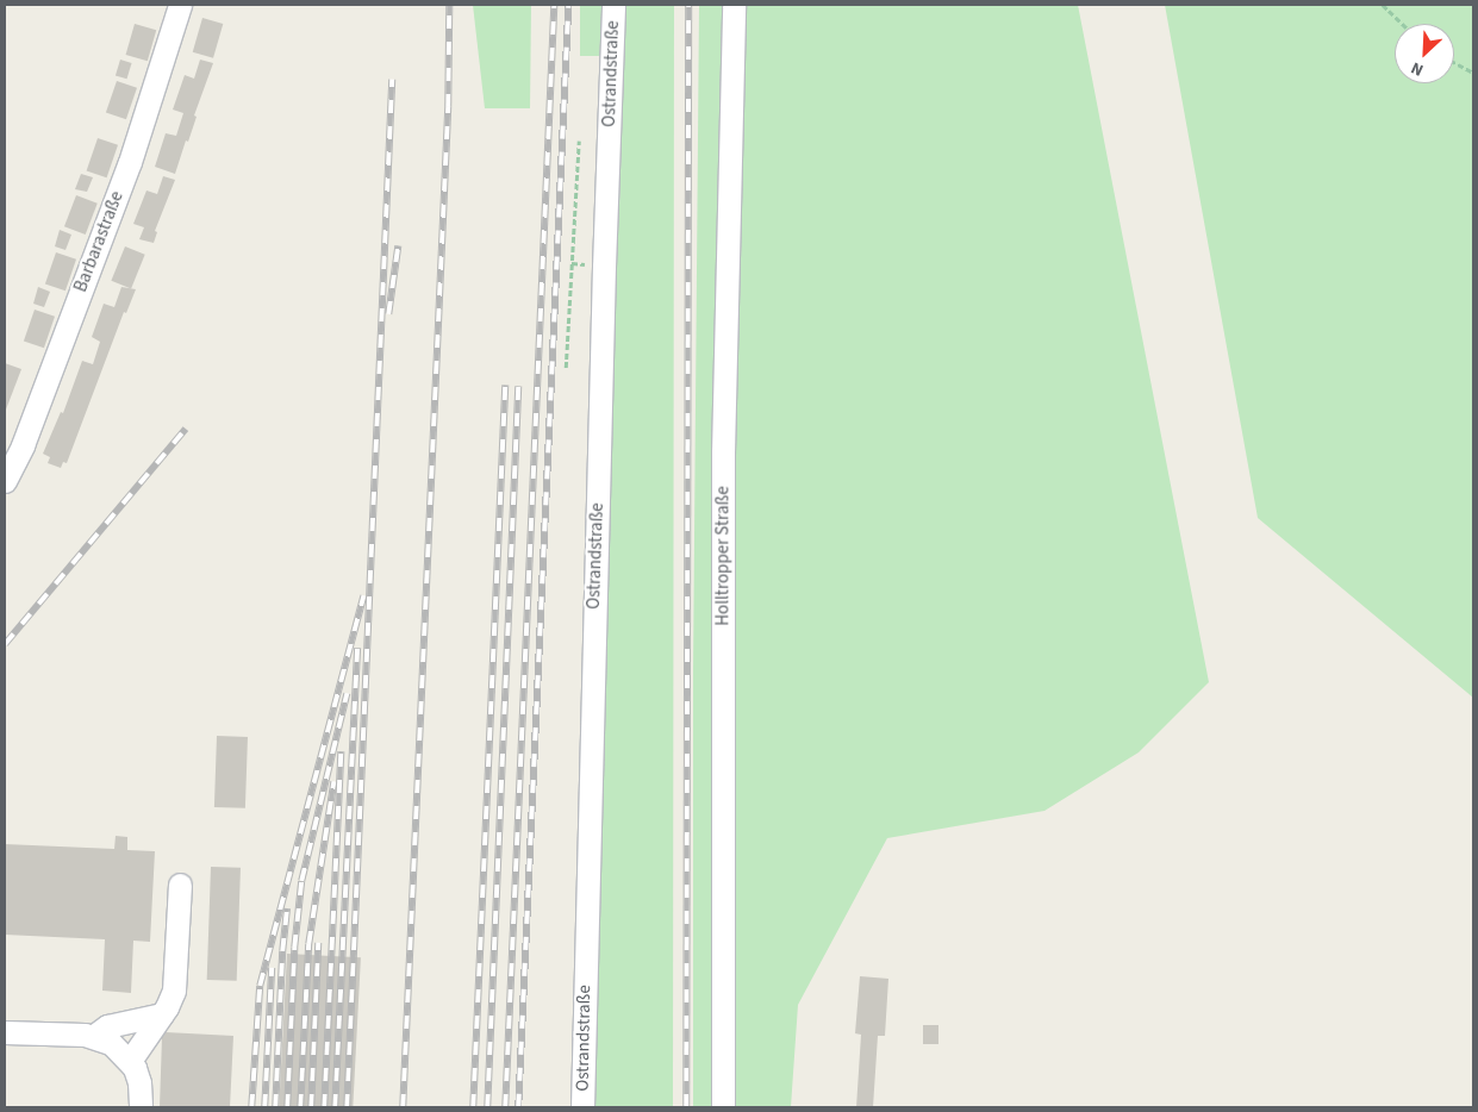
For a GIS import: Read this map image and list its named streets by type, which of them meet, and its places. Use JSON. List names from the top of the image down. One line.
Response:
{"streets":{"street":["Ostrandstraße","Barbarastraße","Holltropper Straße"]},"north":"bottom left"}
